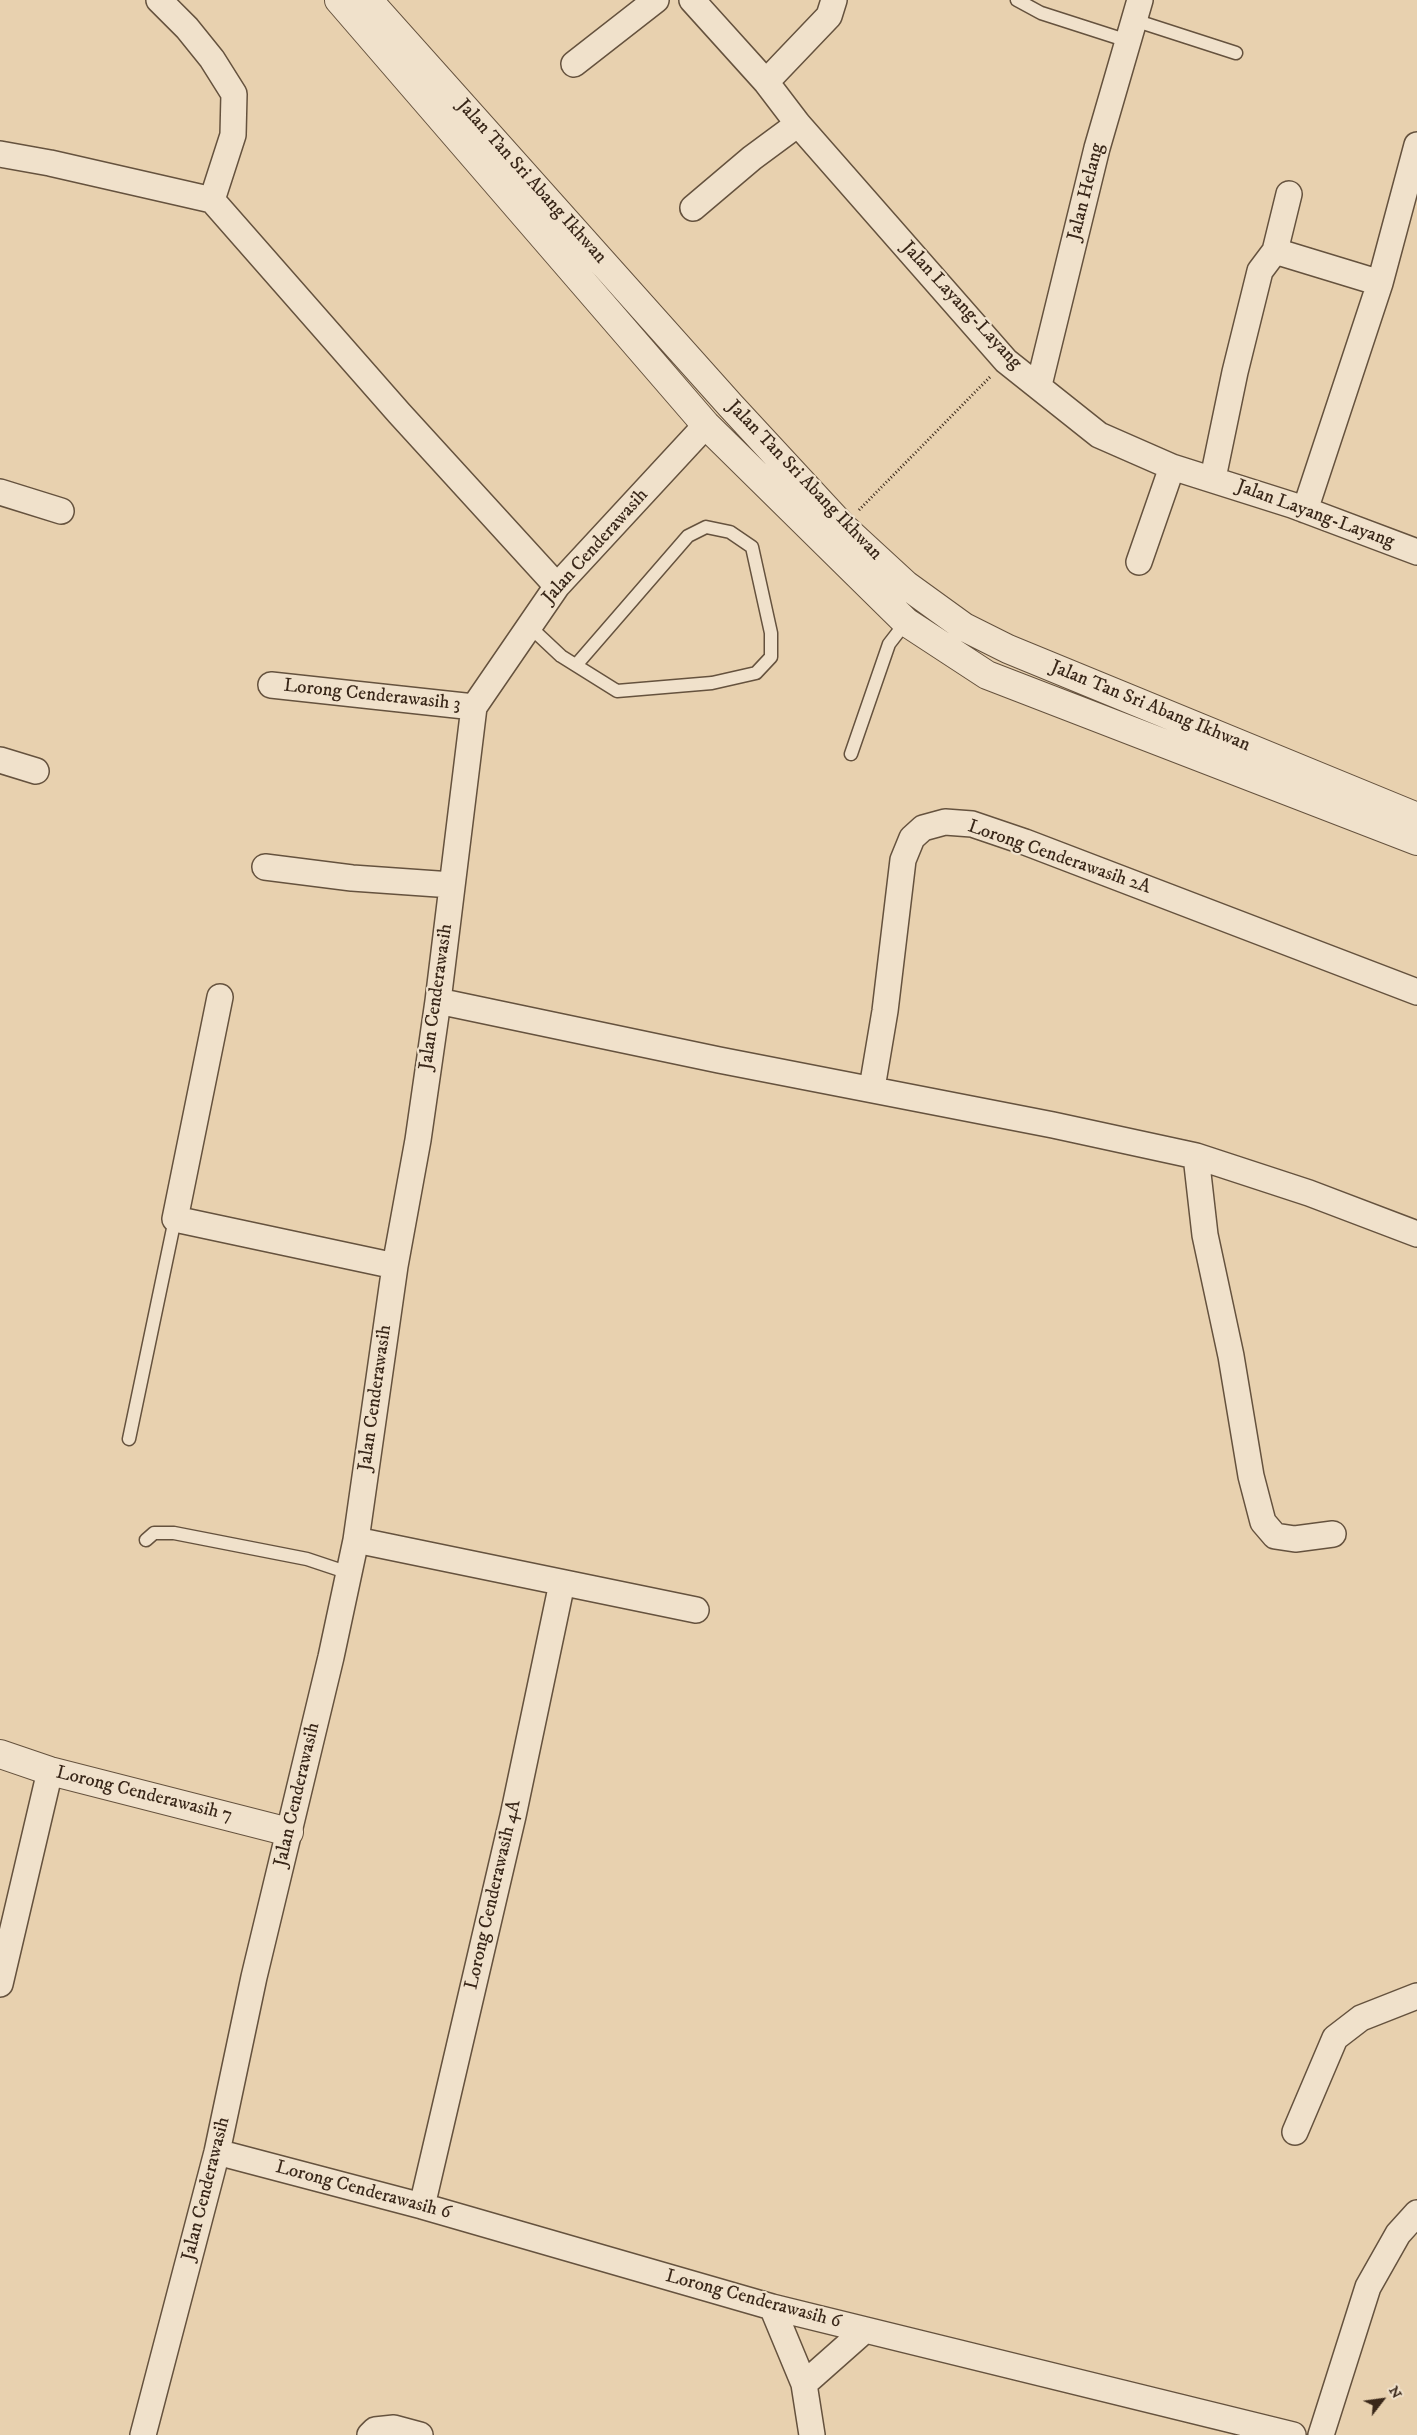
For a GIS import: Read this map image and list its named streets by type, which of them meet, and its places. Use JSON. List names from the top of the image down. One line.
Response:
{"streets":{"street":["Jalan Tan Sri Abang Ikhwan","Jalan Helang","Jalan Layang-Layang","Jalan Cenderawasih","Lorong Cenderawasih 3","Lorong Cenderawasih 2A","Lorong Cenderawasih 7","Lorong Cenderawasih 4A","Lorong Cenderawasih 6"]},"crossings":[["Jalan Tan Sri Abang Ikhwan","Jalan Cenderawasih"],["Jalan Helang","Jalan Layang-Layang"],["Jalan Cenderawasih","Lorong Cenderawasih 3"],["Jalan Cenderawasih","Lorong Cenderawasih 7"],["Jalan Cenderawasih","Lorong Cenderawasih 6"],["Lorong Cenderawasih 4A","Lorong Cenderawasih 6"]],"north":"top right"}
